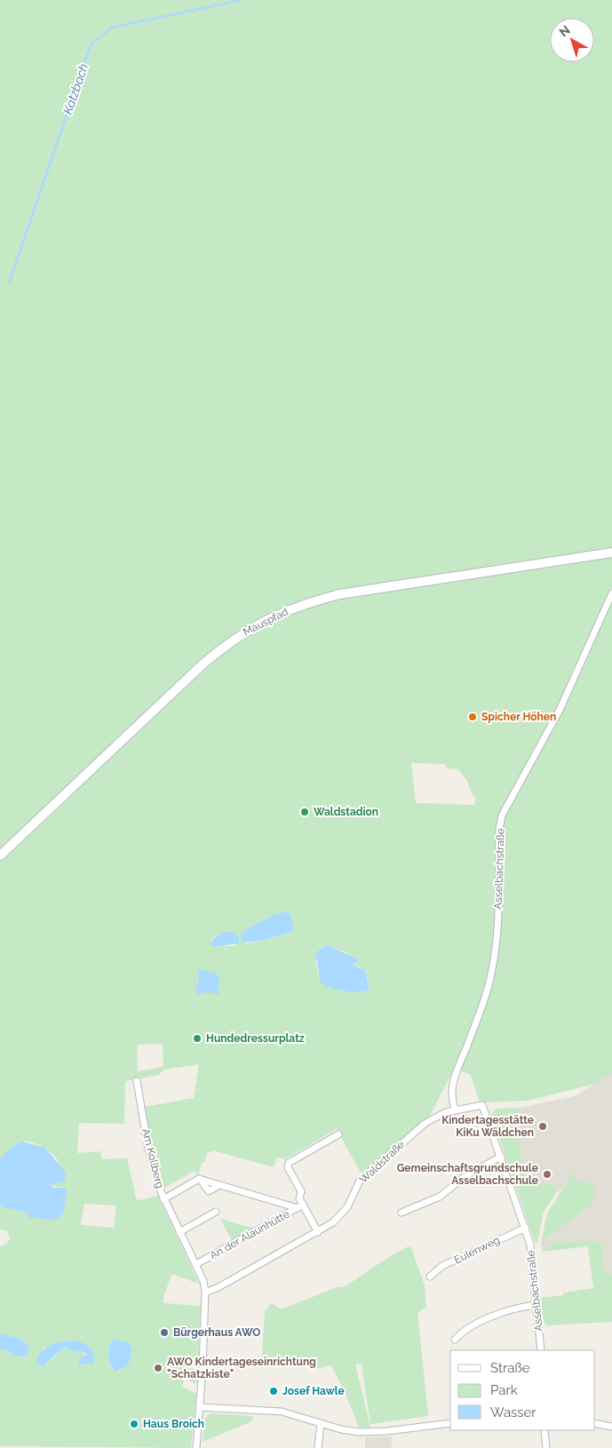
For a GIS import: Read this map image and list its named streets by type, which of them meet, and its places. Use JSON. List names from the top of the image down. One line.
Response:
{"streets":{"street":["Mauspfad","Asselbachstraße","Am Kollberg","Waldstraße","An der Alaunhütte","Eulenweg"]},"crossings":[["Asselbachstraße","Waldstraße"],["Asselbachstraße","Eulenweg"],["Am Kollberg","Waldstraße"],["Am Kollberg","An der Alaunhütte"]],"water":["Katzbach"],"places":["Spicher Höhen","Waldstadion","Hundedressurplatz","Kindertagesstätte KiKu Wäldchen","Gemeinschaftsgrundschule Asselbachschule","Bürgerhaus AWO","AWO Kindertageseinrichtung \"Schatzkiste\"","Josef Hawle","Haus Broich"],"legend":["Straße","Park","Wasser"],"north":"top left"}
